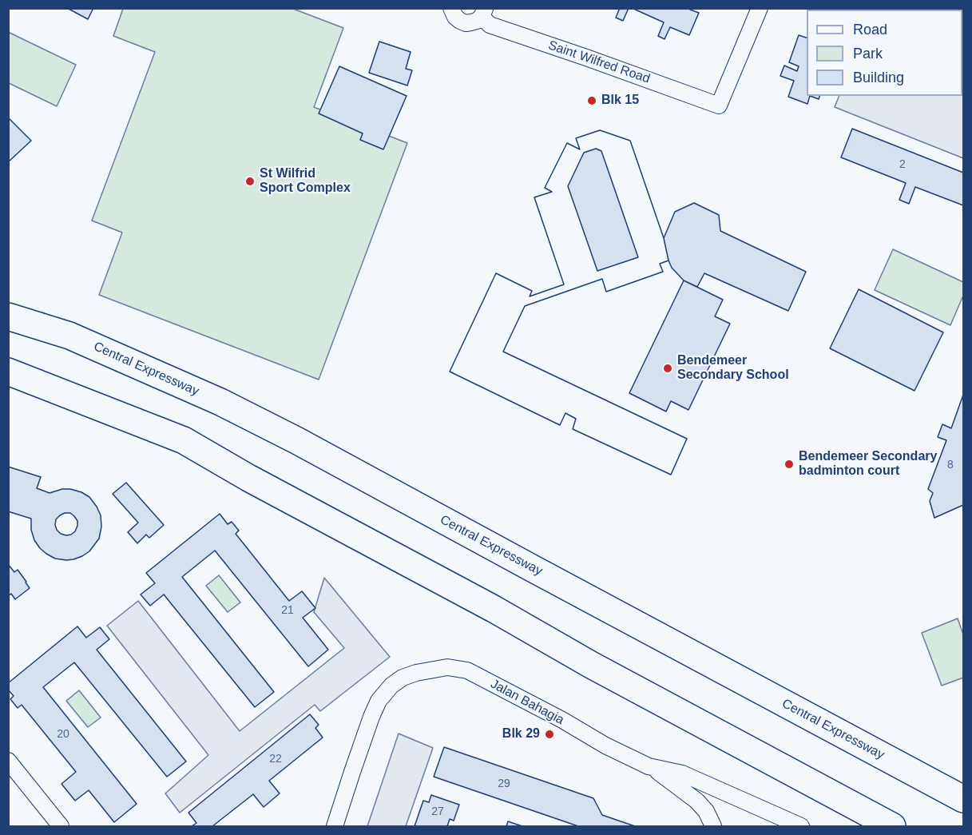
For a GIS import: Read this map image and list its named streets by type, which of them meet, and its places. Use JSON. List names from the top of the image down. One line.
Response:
{"streets":{"highway":["Central Expressway"],"street":["Saint Wilfred Road","Jalan Bahagia"]},"places":["Blk 15","St Wilfrid Sport Complex","Bendemeer Secondary School","Bendemeer Secondary badminton court","Blk 29"],"house_numbers":["2","8","21","20","22","29","27"],"legend":["Road","Park","Building"]}
